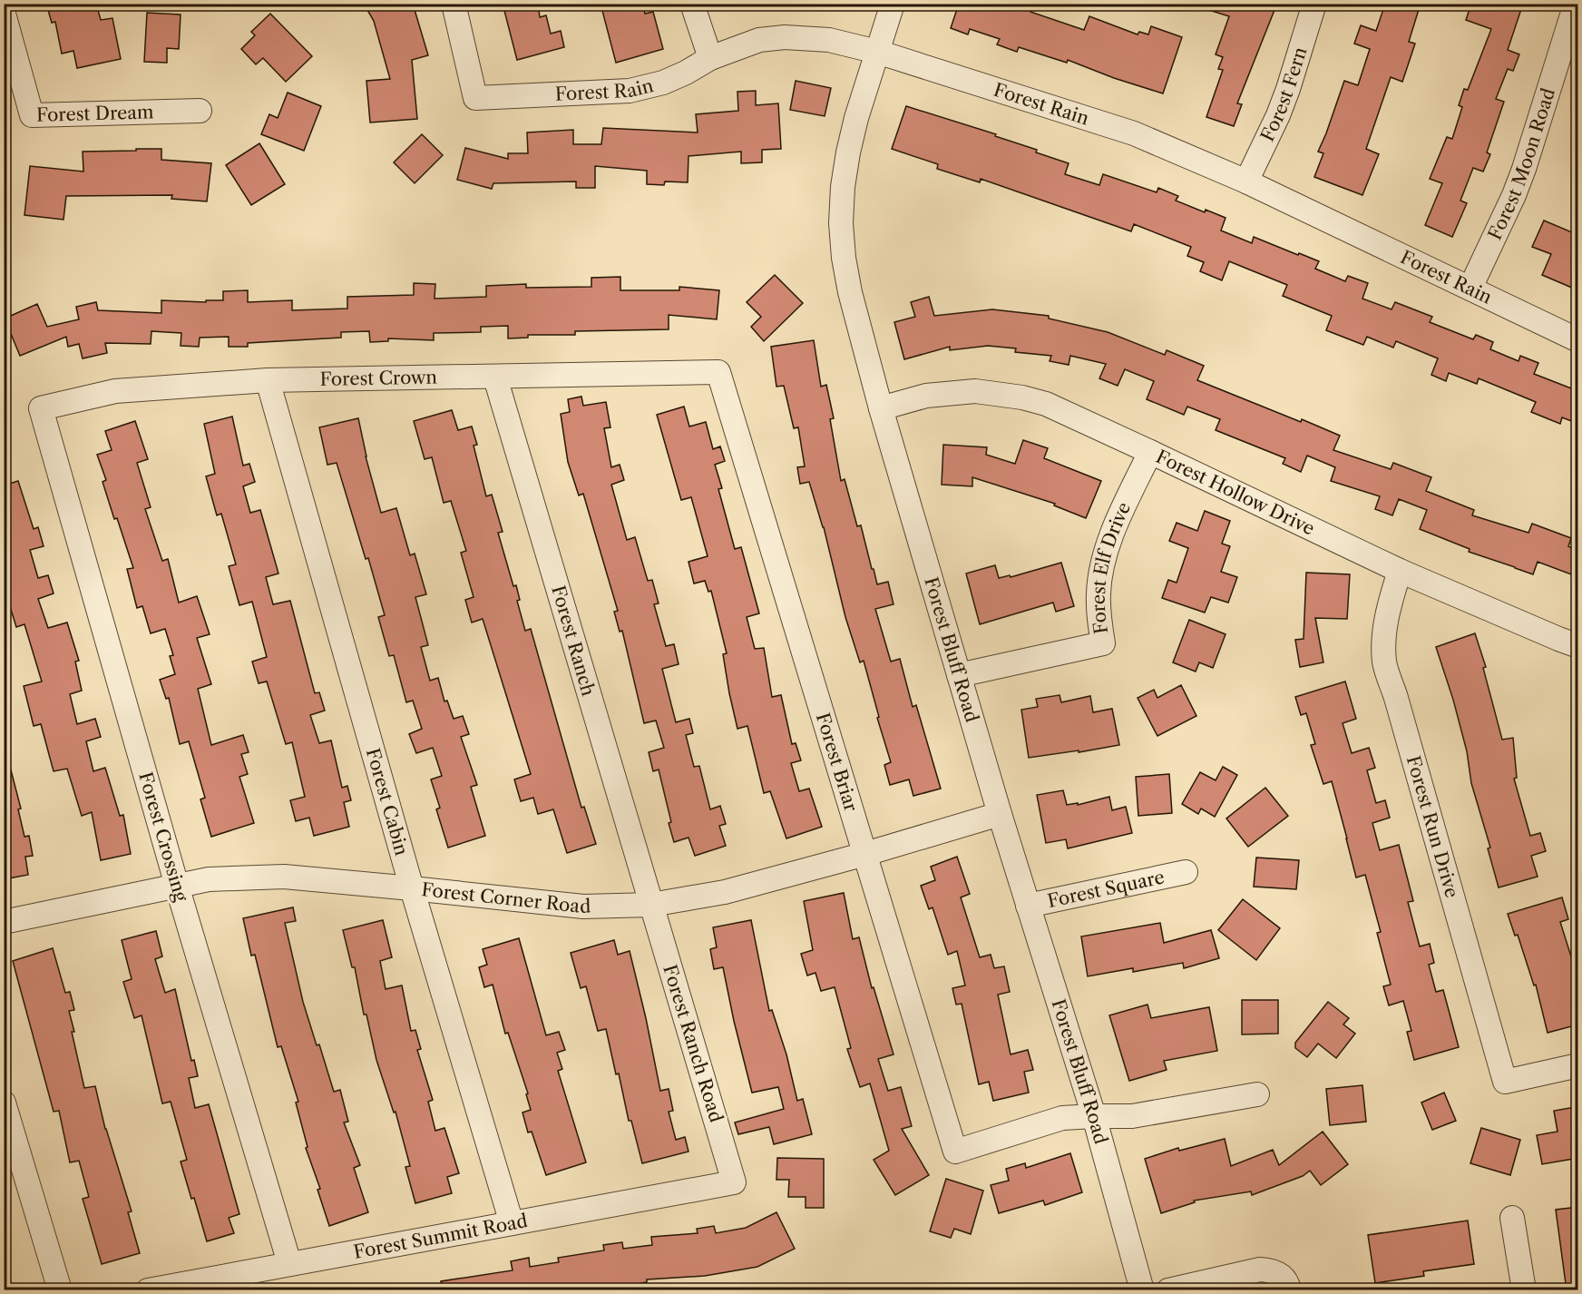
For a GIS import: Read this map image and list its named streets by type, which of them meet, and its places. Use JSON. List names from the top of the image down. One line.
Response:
{"streets":{"street":["Forest Rain","Forest Fern","Forest Dream","Forest Moon Road","Forest Crown","Forest Hollow Drive","Forest Elf Drive","Forest Ranch","Forest Bluff Road","Forest Briar","Forest Cabin","Forest Run Drive","Forest Crossing","Forest Square","Forest Corner Road","Forest Ranch Road","Forest Summit Road"]},"crossings":[["Forest Rain","Forest Fern"],["Forest Rain","Forest Moon Road"],["Forest Rain","Forest Bluff Road"],["Forest Crown","Forest Ranch"],["Forest Crown","Forest Briar"],["Forest Crown","Forest Cabin"],["Forest Crown","Forest Crossing"],["Forest Hollow Drive","Forest Elf Drive"],["Forest Hollow Drive","Forest Bluff Road"],["Forest Hollow Drive","Forest Run Drive"],["Forest Elf Drive","Forest Bluff Road"],["Forest Ranch","Forest Corner Road"],["Forest Ranch","Forest Ranch Road"],["Forest Bluff Road","Forest Briar"],["Forest Bluff Road","Forest Square"],["Forest Bluff Road","Forest Corner Road"],["Forest Briar","Forest Corner Road"],["Forest Cabin","Forest Corner Road"],["Forest Cabin","Forest Summit Road"],["Forest Crossing","Forest Corner Road"],["Forest Crossing","Forest Summit Road"],["Forest Corner Road","Forest Ranch Road"],["Forest Ranch Road","Forest Summit Road"]]}
